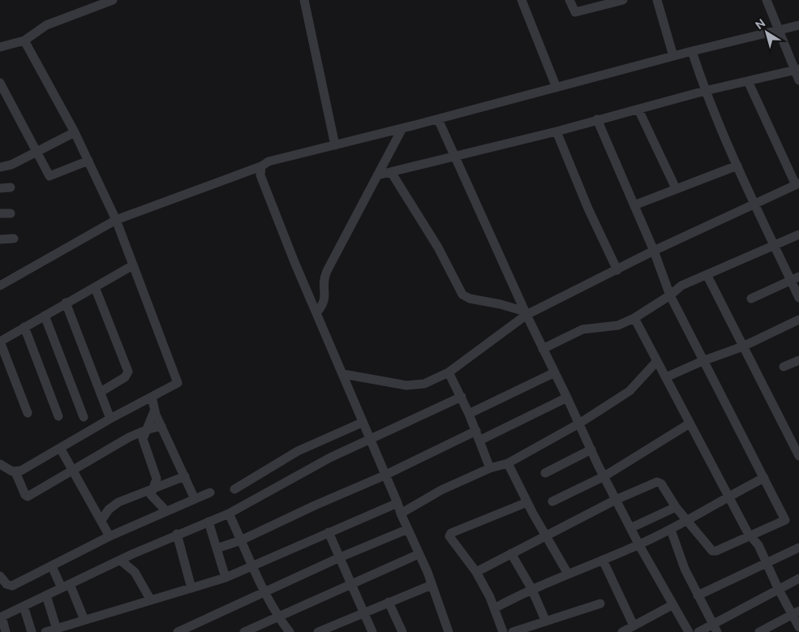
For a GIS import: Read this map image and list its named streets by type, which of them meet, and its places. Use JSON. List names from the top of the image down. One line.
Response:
{"north":"top left"}
